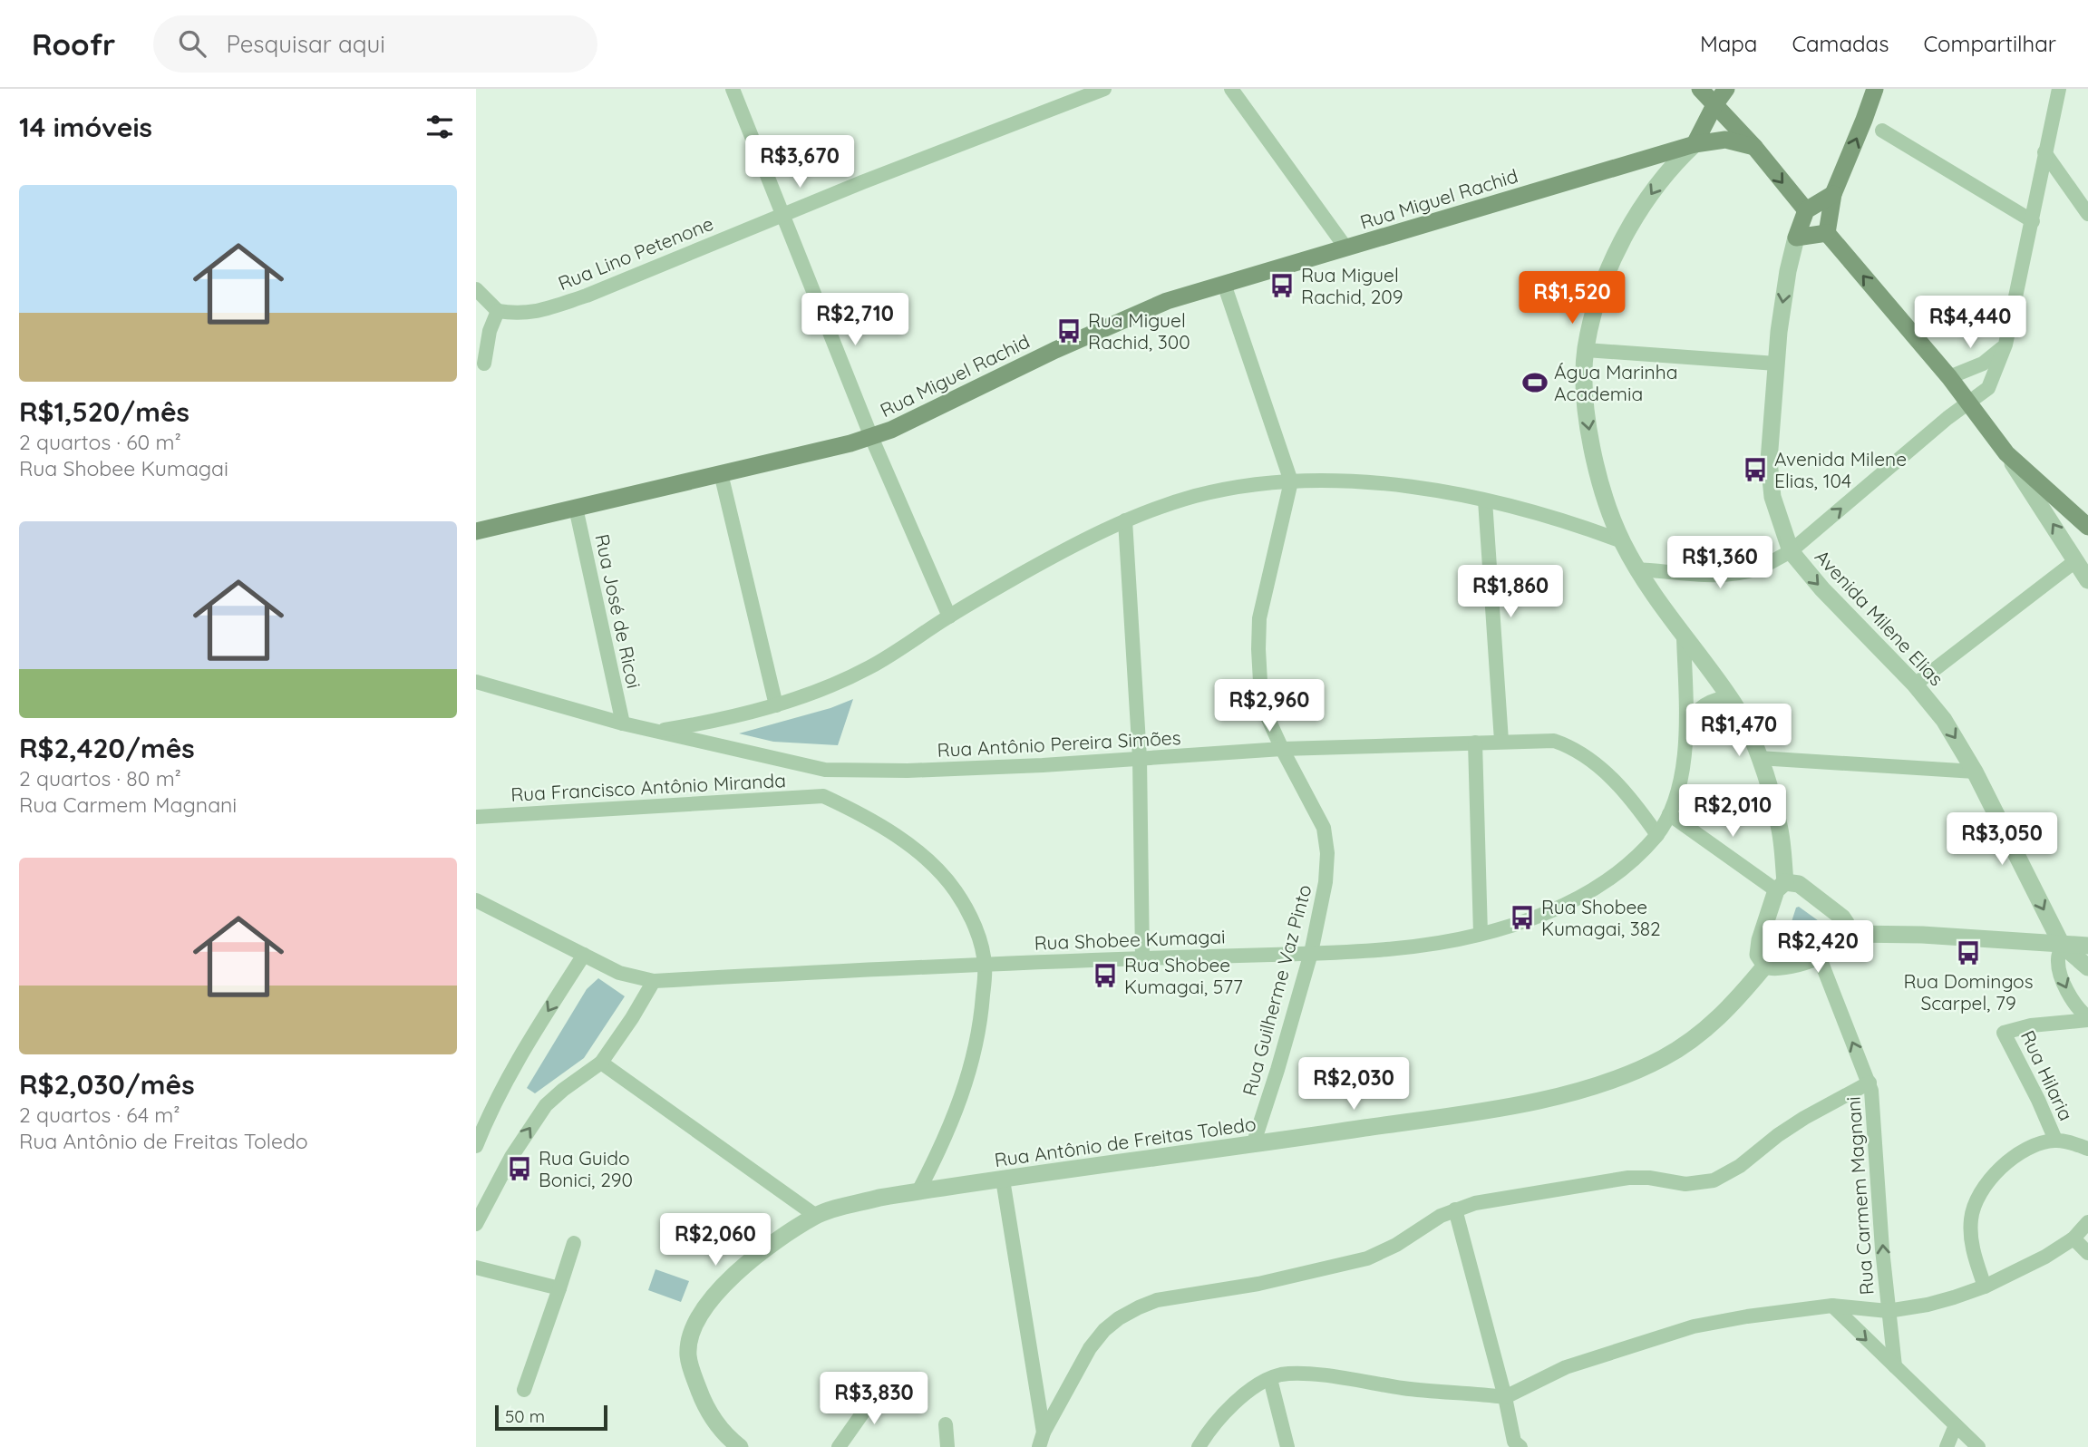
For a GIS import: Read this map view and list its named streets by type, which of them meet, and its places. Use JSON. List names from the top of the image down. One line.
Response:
{"streets":{"main road":["Rua Miguel Rachid","Avenida Milene Elias"],"street":["Rua Lino Petenone","Rua José de Ricoi","Rua Antônio Pereira Simões","Rua Francisco Antônio Miranda","Rua Shobee Kumagai","Rua Guilherme Vaz Pinto","Rua Hilaria","Rua Antônio de Freitas Toledo","Rua Carmem Magnani"]},"crossings":[["Rua Miguel Rachid","Rua José de Ricoi"],["Rua José de Ricoi","Rua Antônio Pereira Simões"],["Avenida Milene Elias","Rua Hilaria"],["Rua Antônio Pereira Simões","Rua Shobee Kumagai"],["Rua Antônio Pereira Simões","Rua Guilherme Vaz Pinto"],["Rua Shobee Kumagai","Rua Guilherme Vaz Pinto"],["Rua Guilherme Vaz Pinto","Rua Antônio de Freitas Toledo"]],"one_way":["Avenida Milene Elias","Rua Carmem Magnani"],"places":{"bus stop":["Rua Miguel Rachid, 209","Rua Miguel Rachid, 300","Avenida Milene Elias, 104","Rua Shobee Kumagai, 382","Rua Domingos Scarpel, 79","Rua Shobee Kumagai, 577","Rua Guido Bonici, 290"],"sports":["Água Marinha Academia"]},"scale_bar":"50 m","page":{"header":"Roofr","search":"Pesquisar aqui","nav":["Mapa","Camadas","Compartilhar"],"heading":"14 imóveis","price":["R$3,670","R$1,520","R$2,710","R$4,440","R$1,360","R$1,860","R$2,960","R$1,470","R$2,010","R$3,050","R$2,420","R$2,030","R$2,060","R$3,830"],"list":[{"name":"R$1,520/mês","note":"2 quartos · 60 m² · Rua Shobee Kumagai"},{"name":"R$2,420/mês","note":"2 quartos · 80 m² · Rua Carmem Magnani"},{"name":"R$2,030/mês","note":"2 quartos · 64 m² · Rua Antônio de Freitas Toledo"}],"scale":"50 m"}}
